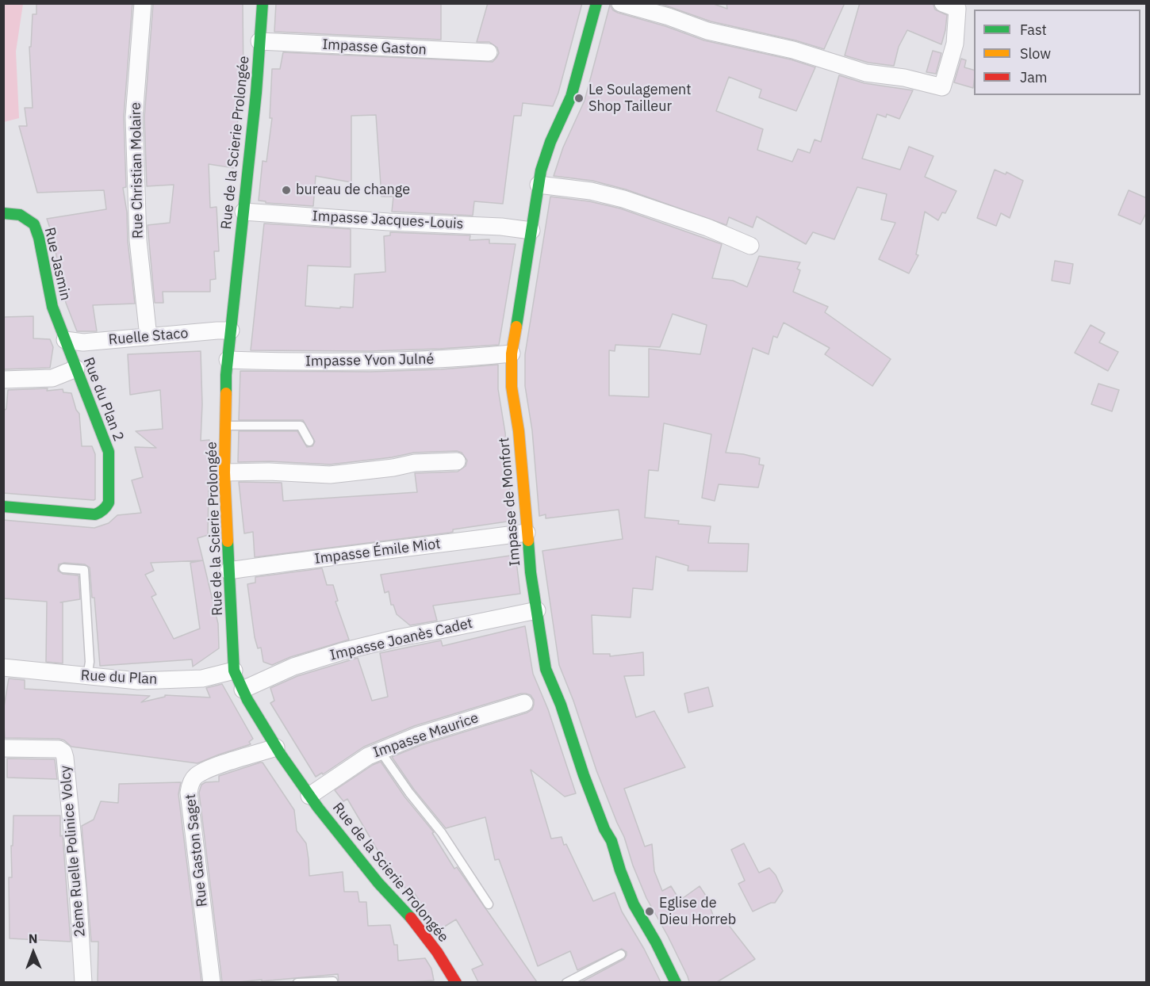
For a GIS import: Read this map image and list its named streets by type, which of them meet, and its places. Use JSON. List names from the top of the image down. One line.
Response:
{"streets":{"street":["Impasse Gaston","Rue de la Scierie Prolongée","Rue Christian Molaire","Impasse Jacques-Louis","Rue Jasmin","Ruelle Staco","Impasse Yvon Julné","Rue du Plan 2","Impasse de Monfort","Impasse Émile Miot","Impasse Joanès Cadet","Rue du Plan","Impasse Maurice","Rue Gaston Saget","2ème Ruelle Polinice Volcy"]},"crossings":[["Impasse Gaston","Rue de la Scierie Prolongée"],["Rue de la Scierie Prolongée","Impasse Jacques-Louis"],["Rue de la Scierie Prolongée","Ruelle Staco"],["Rue de la Scierie Prolongée","Impasse Yvon Julné"],["Rue de la Scierie Prolongée","Impasse Émile Miot"],["Rue de la Scierie Prolongée","Impasse Joanès Cadet"],["Rue de la Scierie Prolongée","Rue du Plan"],["Rue de la Scierie Prolongée","Impasse Maurice"],["Rue de la Scierie Prolongée","Rue Gaston Saget"],["Rue Christian Molaire","Ruelle Staco"],["Impasse Jacques-Louis","Impasse de Monfort"],["Rue Jasmin","Ruelle Staco"],["Rue Jasmin","Rue du Plan 2"],["Ruelle Staco","Rue du Plan 2"],["Impasse Yvon Julné","Impasse de Monfort"],["Impasse de Monfort","Impasse Émile Miot"],["Impasse de Monfort","Impasse Joanès Cadet"]],"places":["Le Soulagement Shop Tailleur","bureau de change","Eglise de Dieu Horreb"],"legend":["Fast","Slow","Jam"],"north":"top"}
